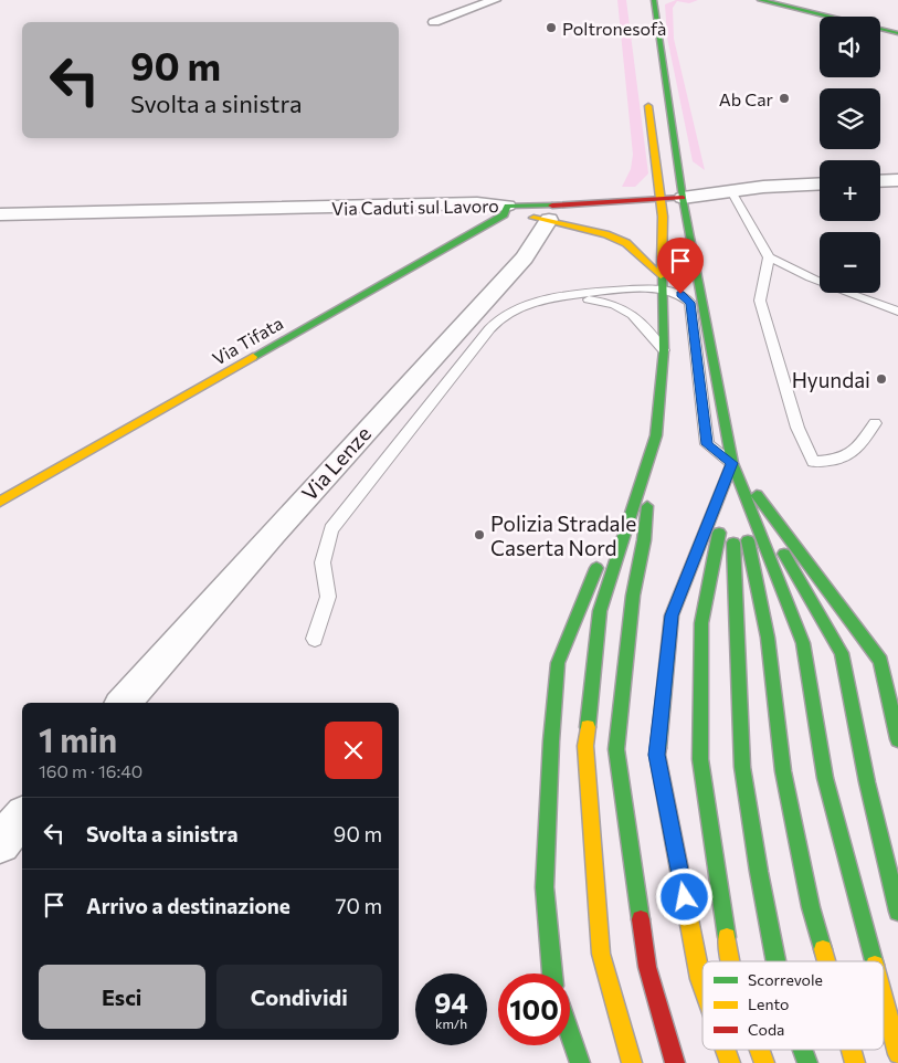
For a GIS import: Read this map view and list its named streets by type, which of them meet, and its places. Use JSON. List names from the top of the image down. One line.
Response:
{"streets":{"main road":["Via Caduti sul Lavoro","Via Tifata"],"street":["Via Lenze"]},"crossings":[["Via Caduti sul Lavoro","Via Tifata"],["Via Caduti sul Lavoro","Via Lenze"]],"places":["Poltronesofà","Ab Car","Hyundai","Polizia Stradale Caserta Nord"],"legend":["Scorrevole","Lento","Coda"],"page":{"map_buttons":["+","−"],"turn":["90 m","Svolta a sinistra"],"heading":["1 min","160 m · 16:40"],"list":[{"name":"Svolta a sinistra","value":"90 m"},{"name":"Arrivo a destinazione","value":"70 m"}],"buttons":["Esci","Condividi"],"speed":"94 km/h","limit":"100"}}
